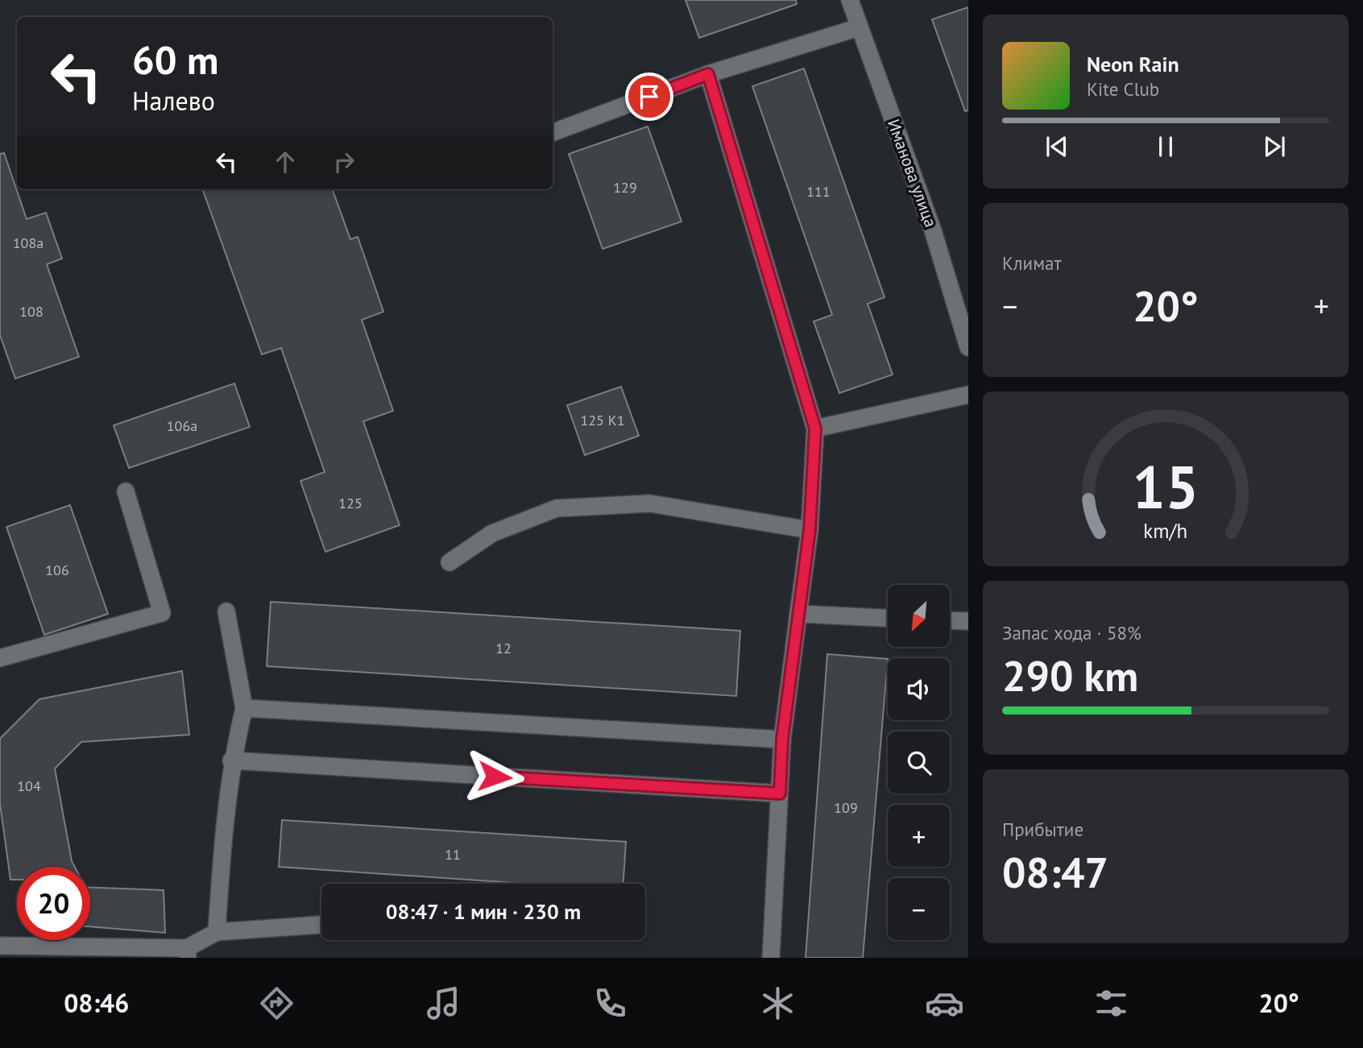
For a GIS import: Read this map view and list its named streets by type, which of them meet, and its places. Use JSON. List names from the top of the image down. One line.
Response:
{"streets":{"street":["Иманова улица"]},"house_numbers":["129","111","108а","108","125 К1","106а","125","106","12","104","109","11"],"north":"bottom left","page":{"turn":["60 m","Налево"],"song":["Neon Rain","Kite Club"],"tile":["Климат",["Запас хода · 58%","290 km"],["Прибытие","08:47"]],"heat":["−","20°","+"],"map_buttons":["+","−"],"limit":"20","trip":"08:47 · 1 мин · 230 m","tabs":["08:46","20°"],"gauge":["15","km/h"]}}
